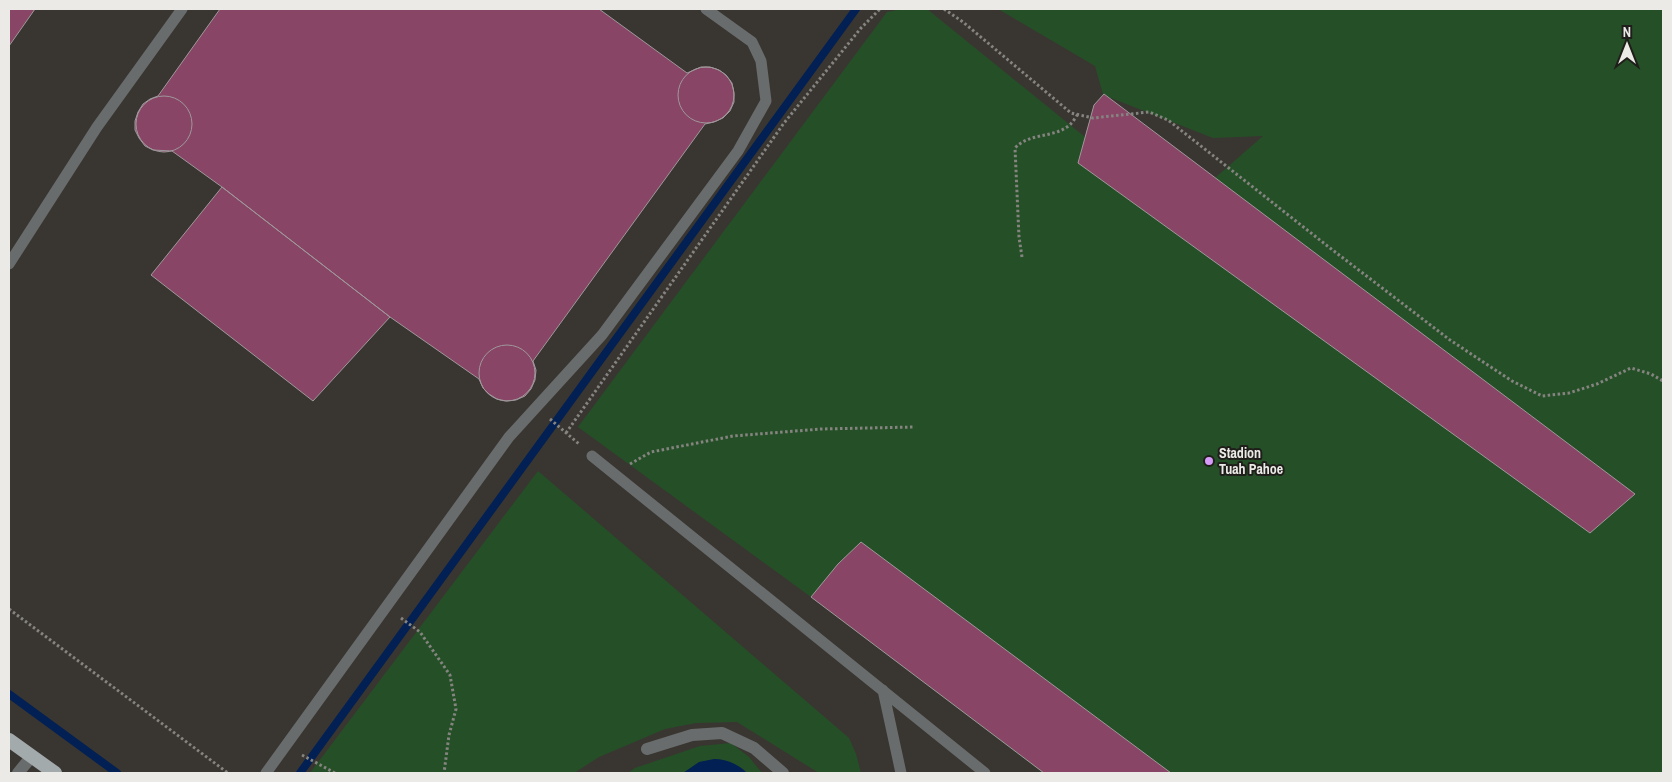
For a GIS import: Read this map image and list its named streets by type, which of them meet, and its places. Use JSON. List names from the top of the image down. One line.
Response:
{"places":["Stadion Tuah Pahoe"],"north":"top"}
